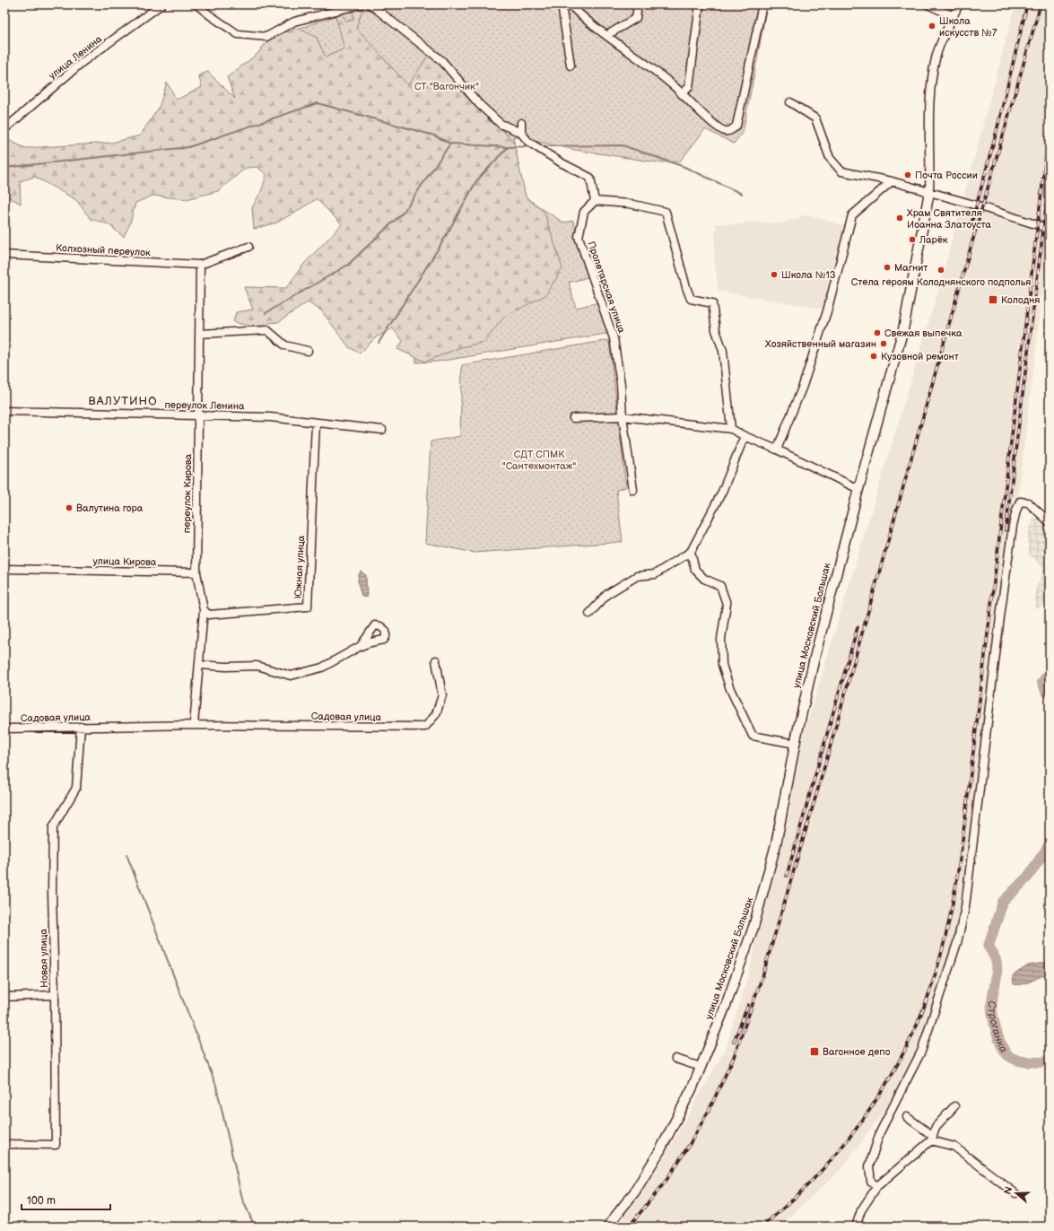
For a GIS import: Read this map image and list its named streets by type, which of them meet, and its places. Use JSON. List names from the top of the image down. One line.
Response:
{"streets":{"street":["улица Ленина","Колхозный переулок","Пролетарская улица","переулок Ленина","переулок Кирова","улица Кирова","Южная улица","улица Московский Большак","Садовая улица","Новая улица"]},"crossings":[["переулок Ленина","переулок Кирова"],["переулок Ленина","Южная улица"],["переулок Кирова","улица Кирова"],["Садовая улица","Новая улица"]],"districts":["ВАЛУТИНО"],"water":["Строганка"],"parks":["СТ \"Вагончик\"","СДТ СПМК \"Сантехмонтаж\""],"places":{"other":["Школа искусств №7","Почта России","Храм Святителя Иоанна Златоуста","Ларёк","Магнит","Стела героям Колоднянского подполья","Школа №13","Свежая выпечка","Хозяйственный магазин","Кузовной ремонт","Валутина гора"],"transit":["Колодня","Вагонное депо"]},"scale_bar":"100 m","north":"left"}
